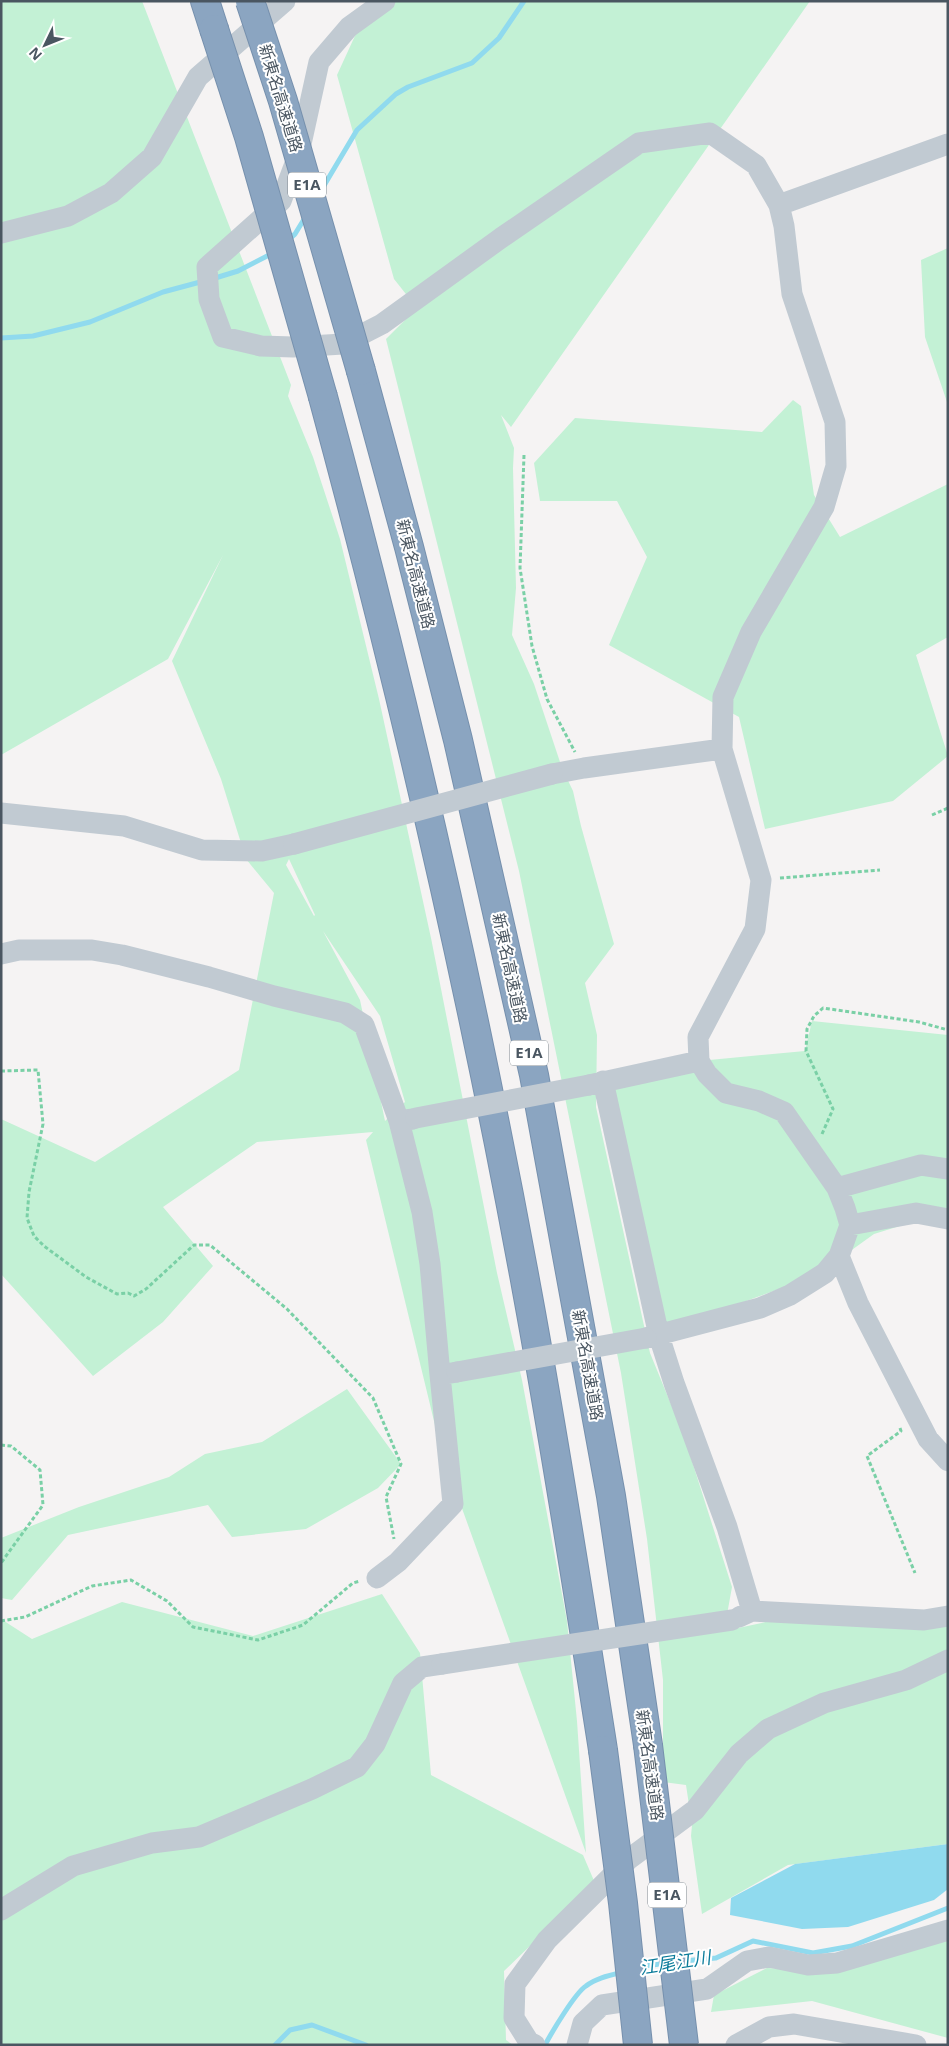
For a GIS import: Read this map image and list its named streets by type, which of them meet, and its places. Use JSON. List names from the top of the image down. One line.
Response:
{"streets":{"highway":["新東名高速道路","E1A"]},"water":["江尾江川"],"north":"bottom left"}
